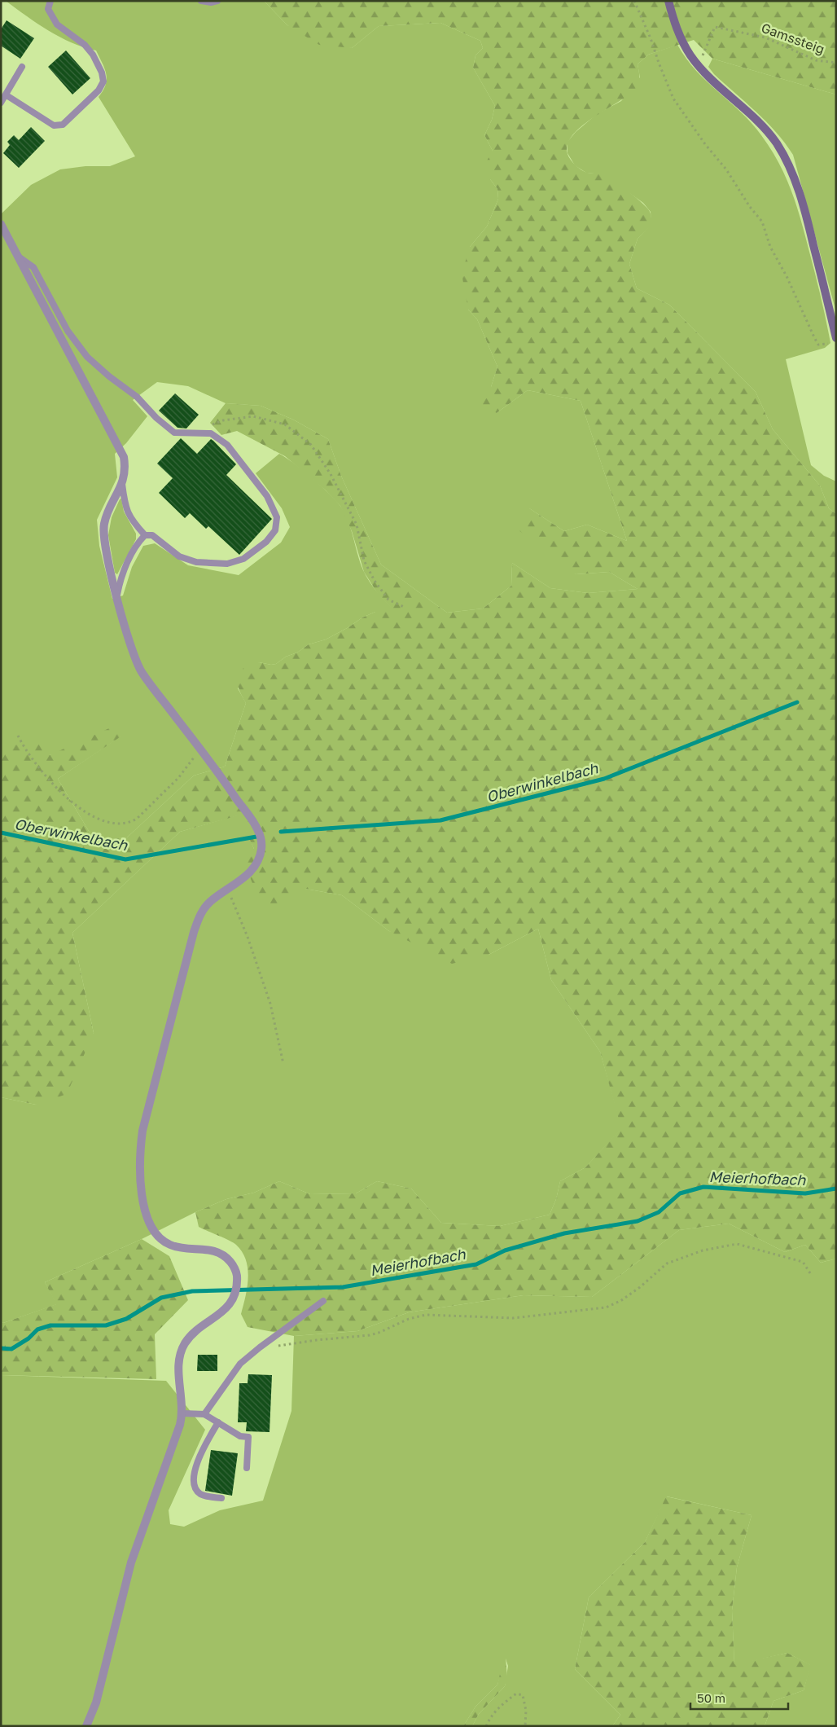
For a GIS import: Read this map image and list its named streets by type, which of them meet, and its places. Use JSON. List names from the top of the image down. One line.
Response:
{"streets":{"path":["Gamssteig"]},"water":["Oberwinkelbach","Meierhofbach"],"scale_bar":"50 m"}
